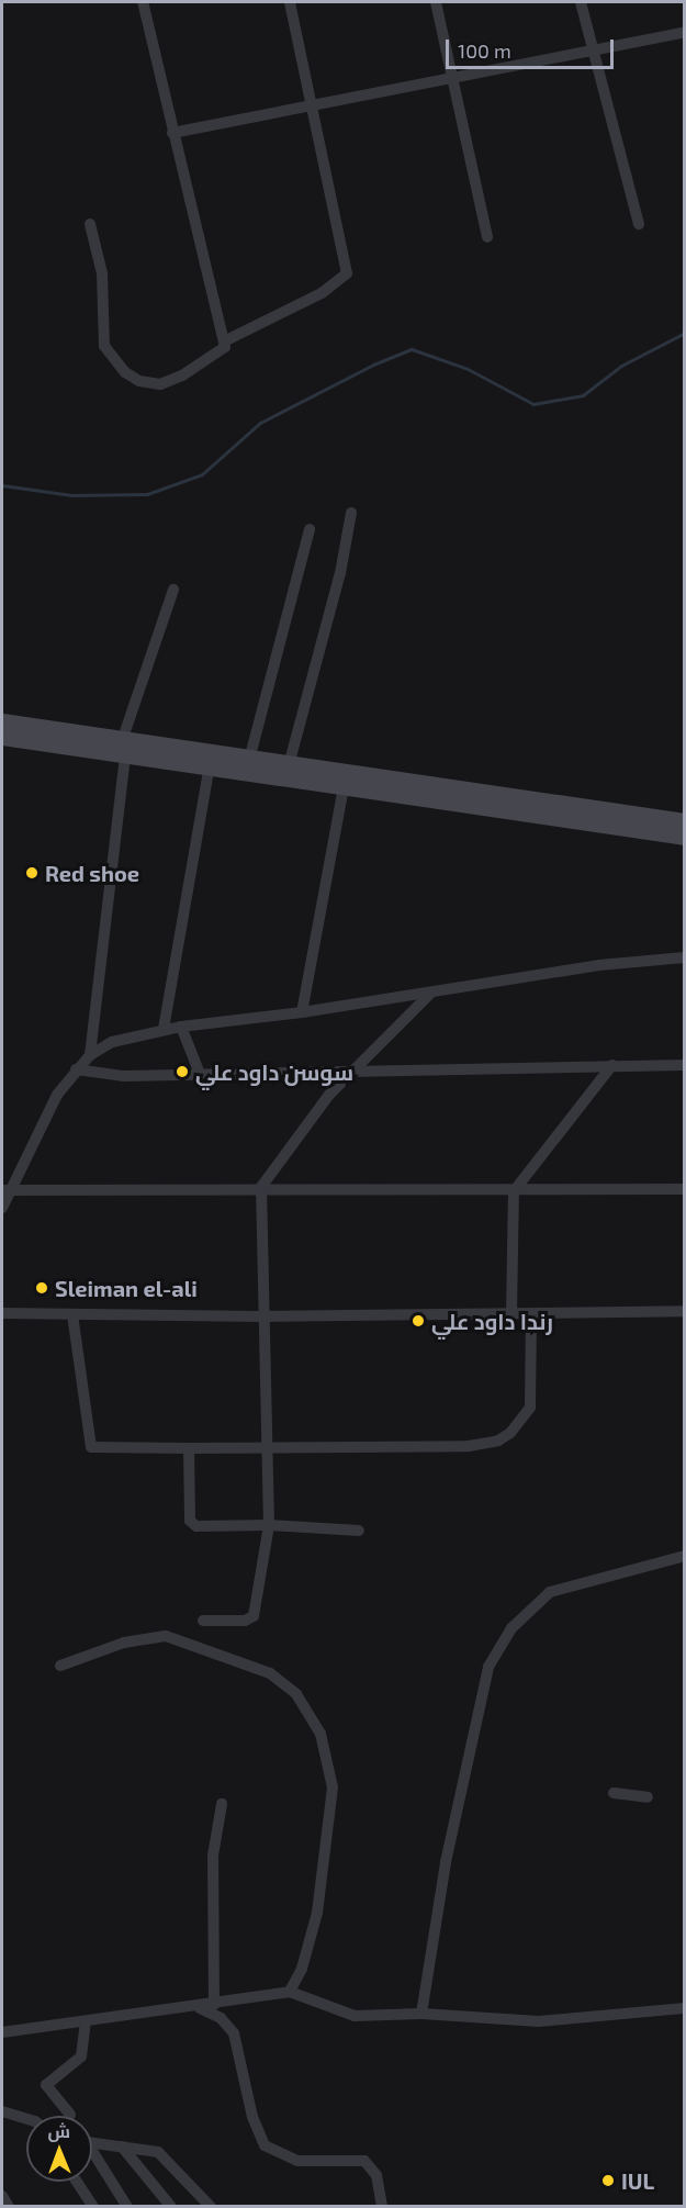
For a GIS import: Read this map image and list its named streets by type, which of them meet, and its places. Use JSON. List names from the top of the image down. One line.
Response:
{"places":["Red shoe","سوسن داود علي","Sleiman el-ali","رندا داود علي","IUL"],"scale_bar":"100 m","north":"top"}
